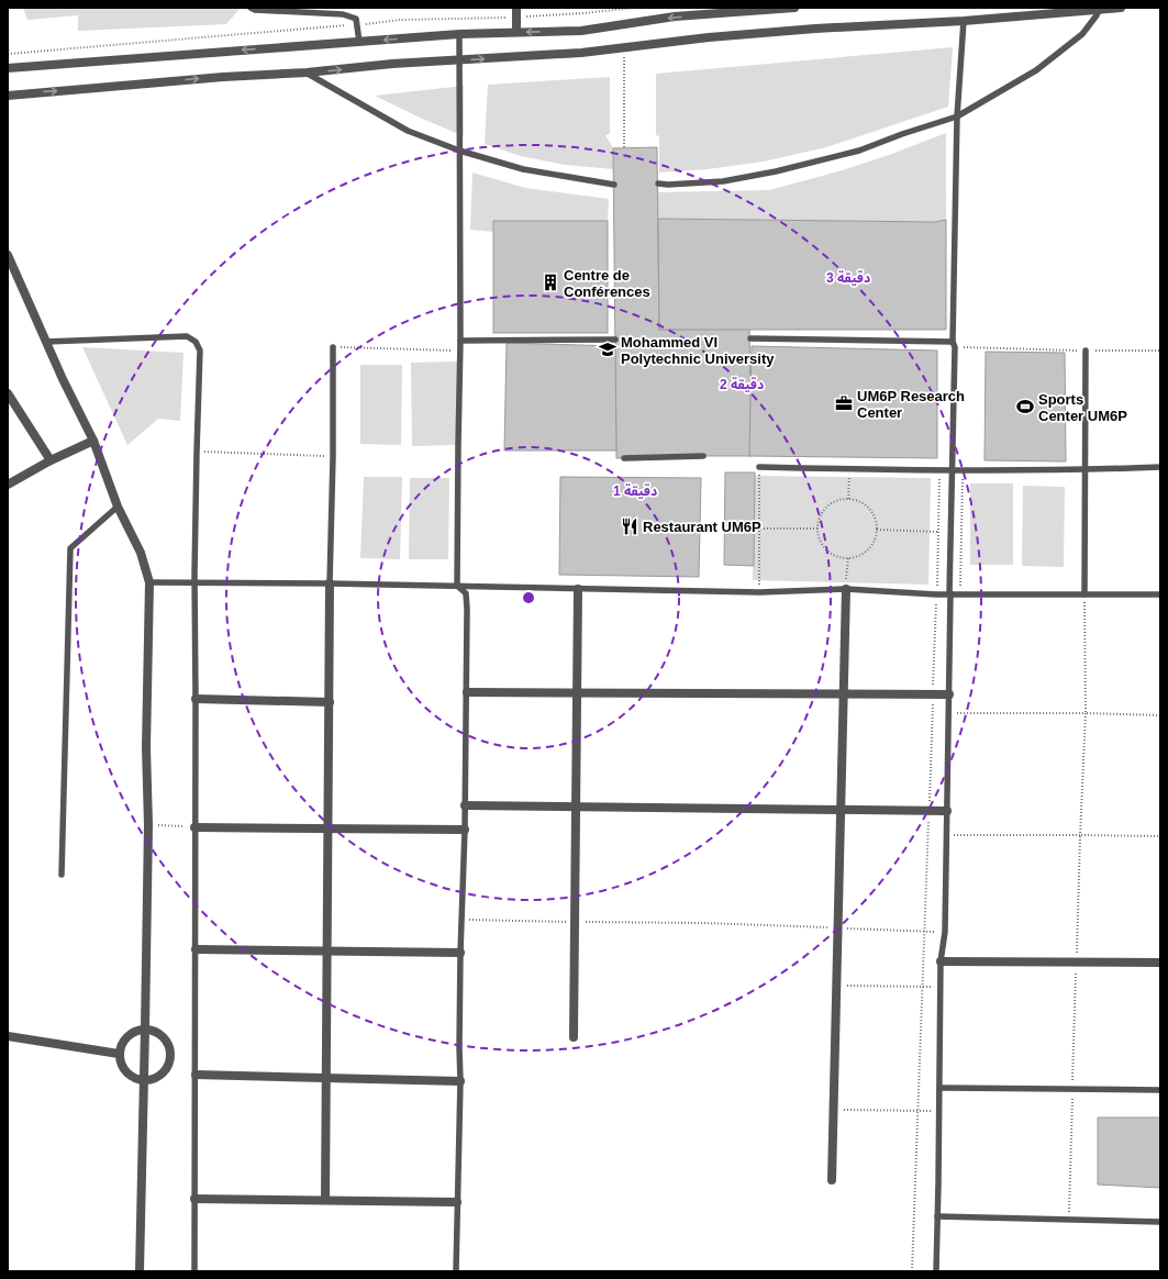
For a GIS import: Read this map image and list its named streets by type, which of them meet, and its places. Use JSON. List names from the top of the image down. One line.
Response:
{"places":{"building":["Centre de Conférences"],"school or university":["Mohammed VI Polytechnic University"],"office":["UM6P Research Center"],"sports":["Sports Center UM6P"],"restaurant":["Restaurant UM6P"]},"rings":["3 دقيقة","2 دقيقة","1 دقيقة"]}
